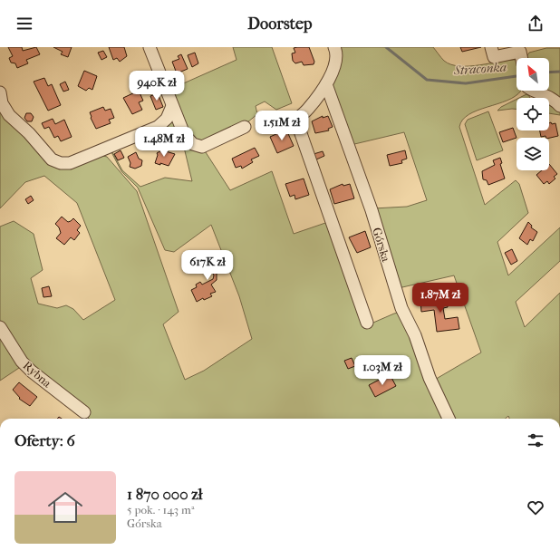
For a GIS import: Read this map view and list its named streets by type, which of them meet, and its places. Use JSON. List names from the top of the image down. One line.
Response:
{"streets":{"street":["Górska","Rybna"]},"water":["Straconka"],"north":"top left","page":{"header":"Doorstep","price":["940K zł","1.51M zł","1.48M zł","617K zł","1.87M zł","1.03M zł"],"heading":"Oferty: 6","list":[{"name":"1 870 000 zł","note":"5 pok. · 143 m² · Górska"}]}}
